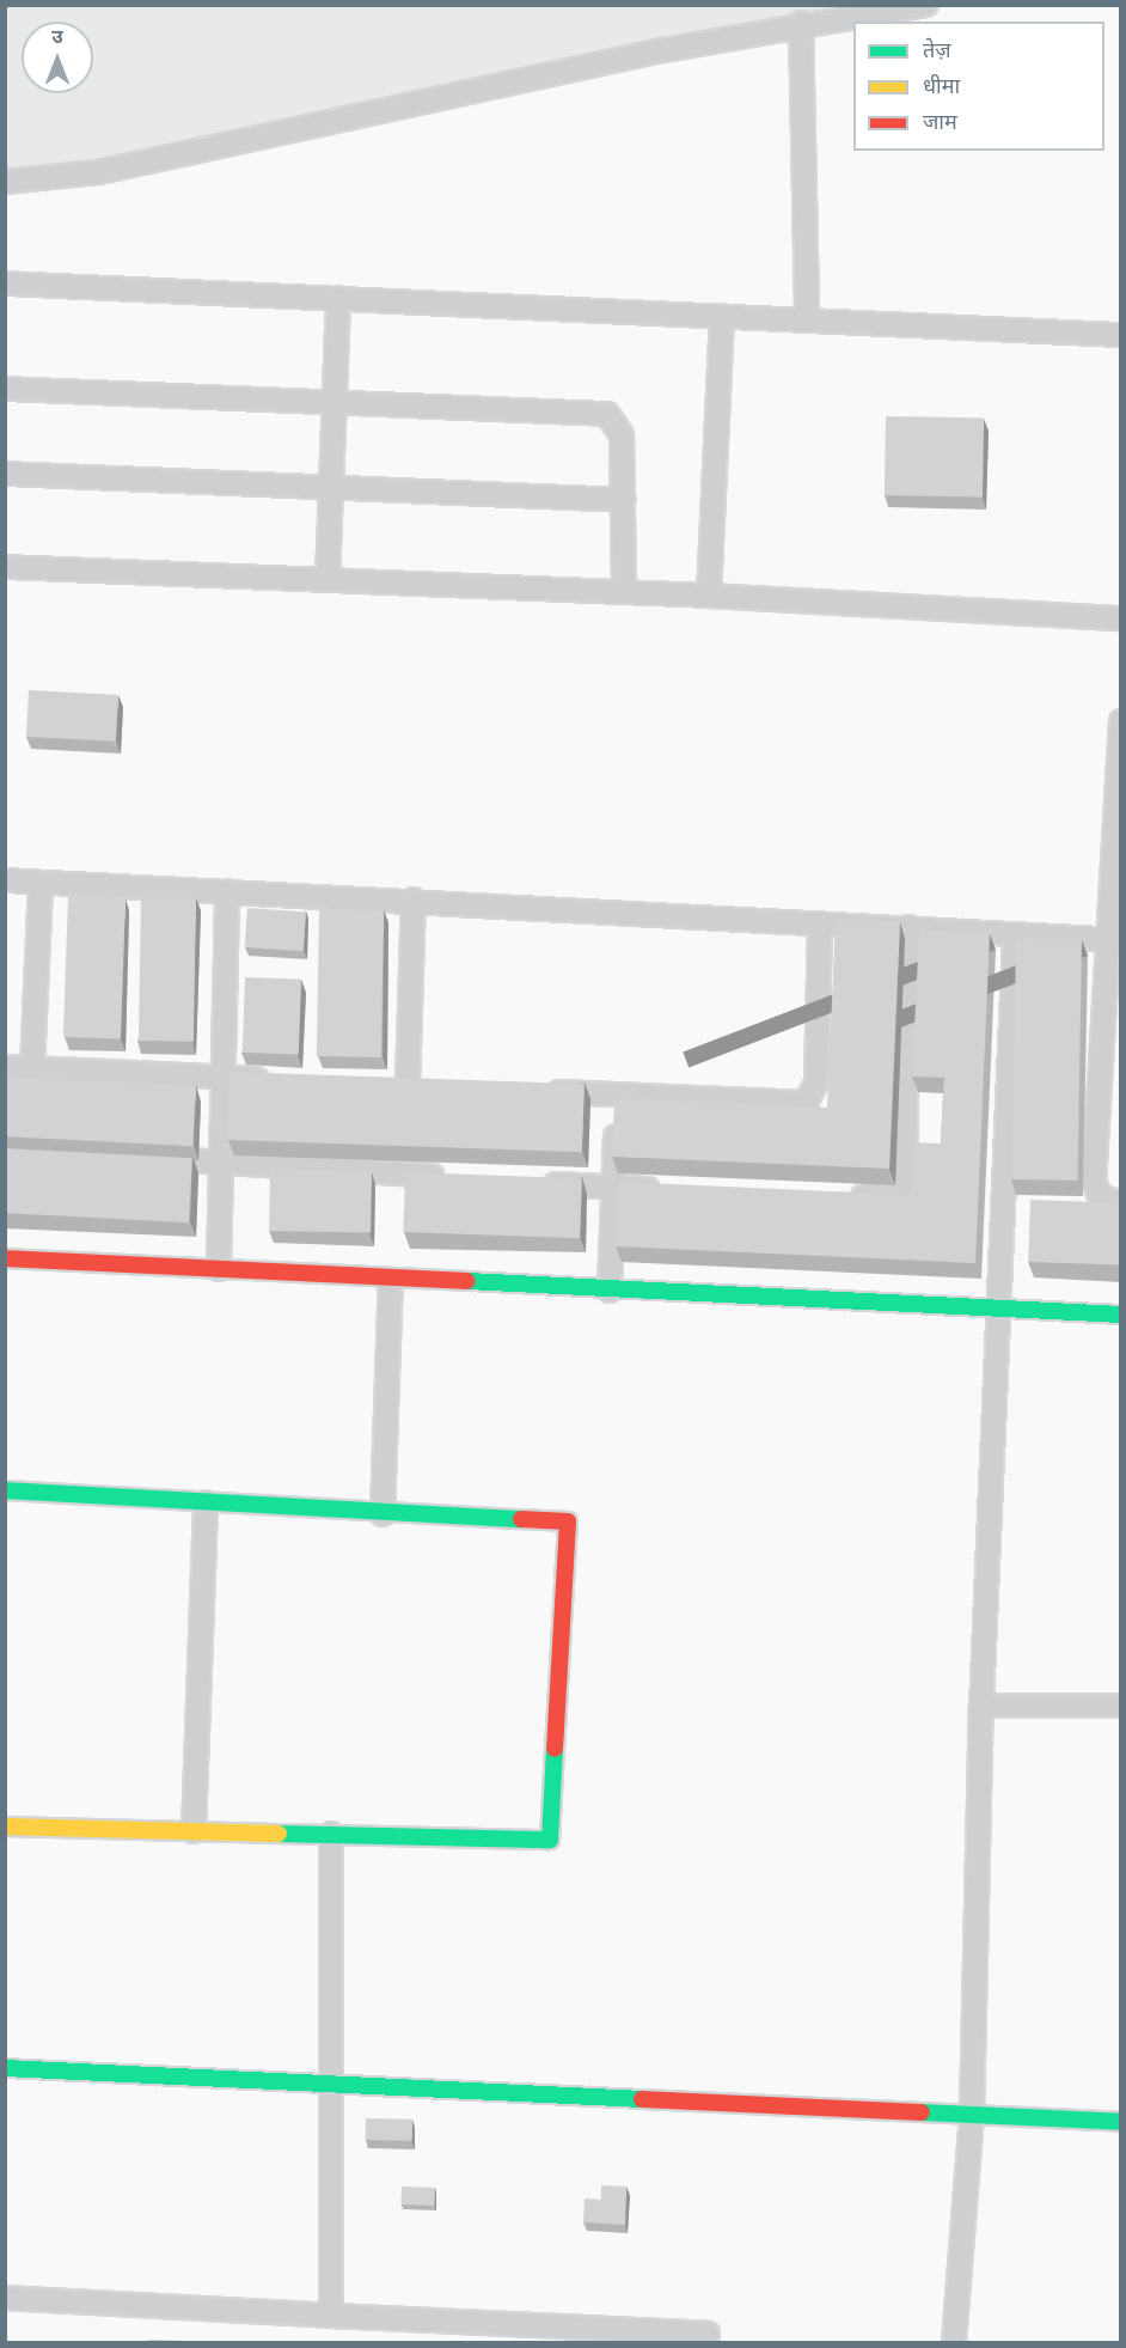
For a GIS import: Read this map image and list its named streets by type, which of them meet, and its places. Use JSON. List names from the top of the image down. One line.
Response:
{"legend":["तेज़","धीमा","जाम"],"north":"top"}
